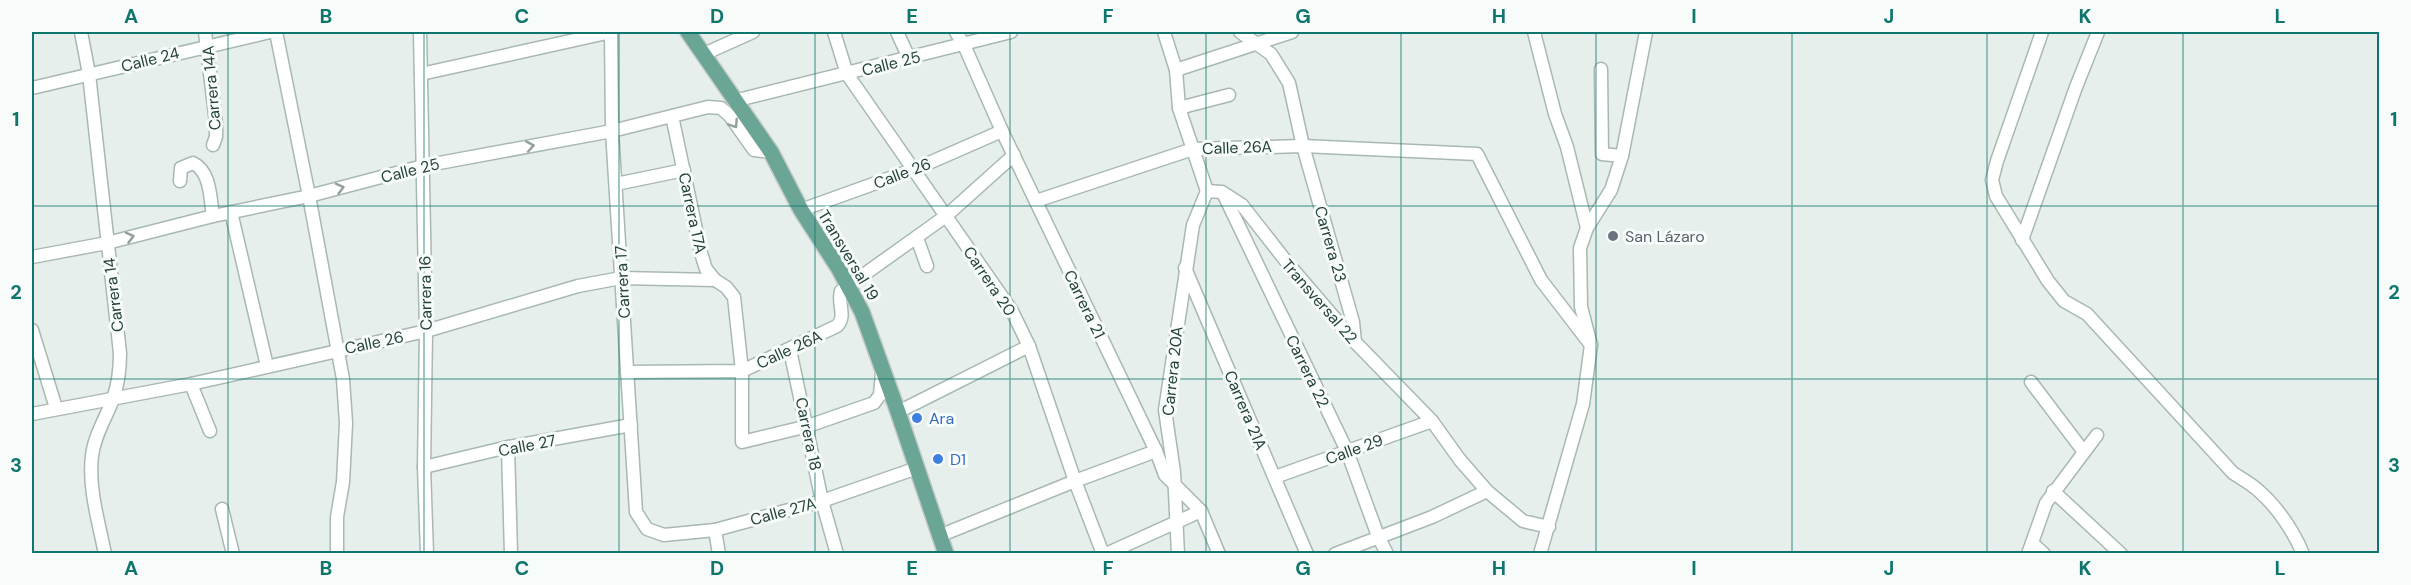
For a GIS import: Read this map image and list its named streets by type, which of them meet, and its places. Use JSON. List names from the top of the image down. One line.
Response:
{"streets":{"main road":["Transversal 19"],"street":["Calle 24","Calle 25","Carrera 14A","Calle 26A","Calle 26","Carrera 17A","Carrera 23","Carrera 20","Carrera 17","Carrera 16","Carrera 14","Transversal 22","Carrera 21","Carrera 20A","Carrera 22","Carrera 21A","Carrera 18","Calle 27","Calle 29","Calle 27A"]},"crossings":[["Calle 24","Carrera 14A"],["Calle 24","Carrera 14"],["Calle 25","Carrera 17A"],["Calle 25","Transversal 19"],["Calle 25","Carrera 20"],["Calle 25","Carrera 17"],["Calle 25","Carrera 16"],["Calle 25","Carrera 14"],["Calle 25","Carrera 21"],["Calle 26A","Carrera 17A"],["Calle 26A","Carrera 23"],["Calle 26A","Transversal 19"],["Calle 26A","Carrera 17"],["Calle 26A","Carrera 21"],["Calle 26A","Carrera 18"],["Calle 26","Carrera 17A"],["Calle 26","Transversal 19"],["Calle 26","Carrera 20"],["Calle 26","Carrera 17"],["Calle 26","Carrera 16"],["Calle 26","Carrera 14"],["Calle 26","Carrera 21"],["Carrera 17A","Carrera 18"],["Carrera 23","Transversal 22"],["Transversal 19","Calle 27A"],["Carrera 17","Calle 27"],["Carrera 17","Calle 27A"],["Carrera 16","Calle 27"],["Transversal 22","Carrera 22"],["Transversal 22","Calle 29"],["Carrera 21","Carrera 20A"],["Carrera 20A","Carrera 21A"],["Carrera 22","Calle 29"],["Carrera 21A","Calle 29"],["Carrera 18","Calle 27A"]],"places":["San Lázaro","Ara","D1"],"grid":{"columns":["A","B","C","D","E","F","G","H","I","J","K","L"],"rows":["1","2","3"]}}
